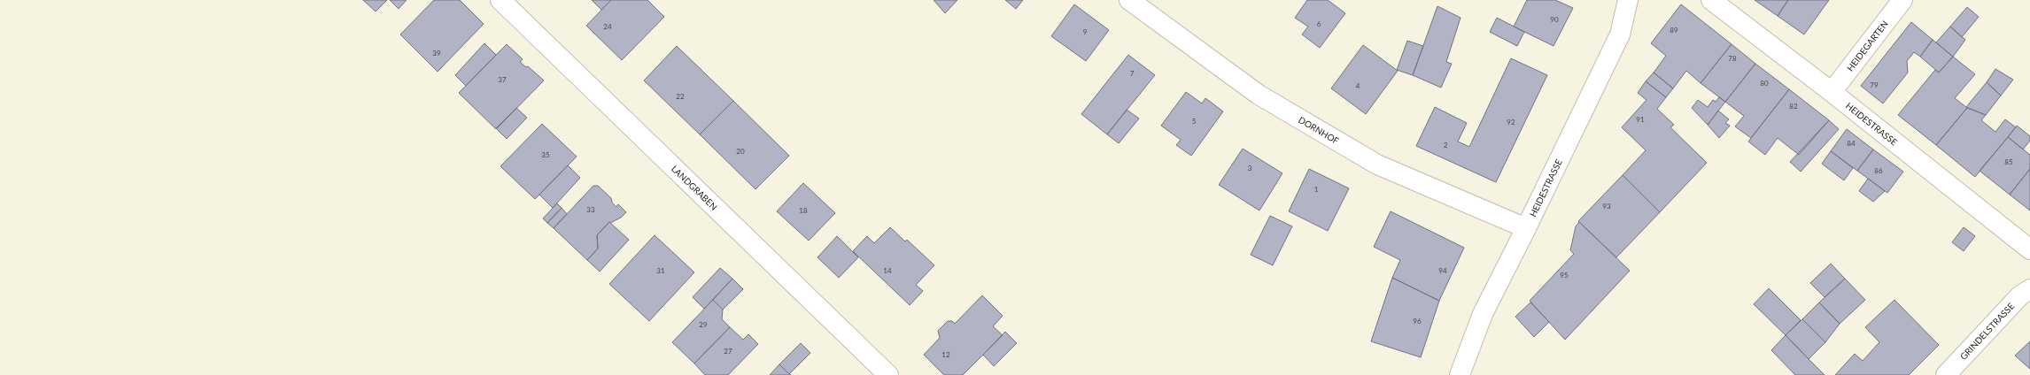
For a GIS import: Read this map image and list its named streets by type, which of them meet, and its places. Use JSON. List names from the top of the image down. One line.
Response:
{"streets":{"street":["HEIDEGARTEN","HEIDESTRASSE","DORNHOF","LANDGRABEN","GRINDELSTRASSE"]},"crossings":[["HEIDEGARTEN","HEIDESTRASSE"],["HEIDESTRASSE","DORNHOF"]],"house_numbers":["90","6","24","89","9","39","78","7","37","80","79","4","22","82","91","5","92","84","2","20","35","85","3","86","1","93","33","18","31","14","94","95","96","29","27","12"]}
